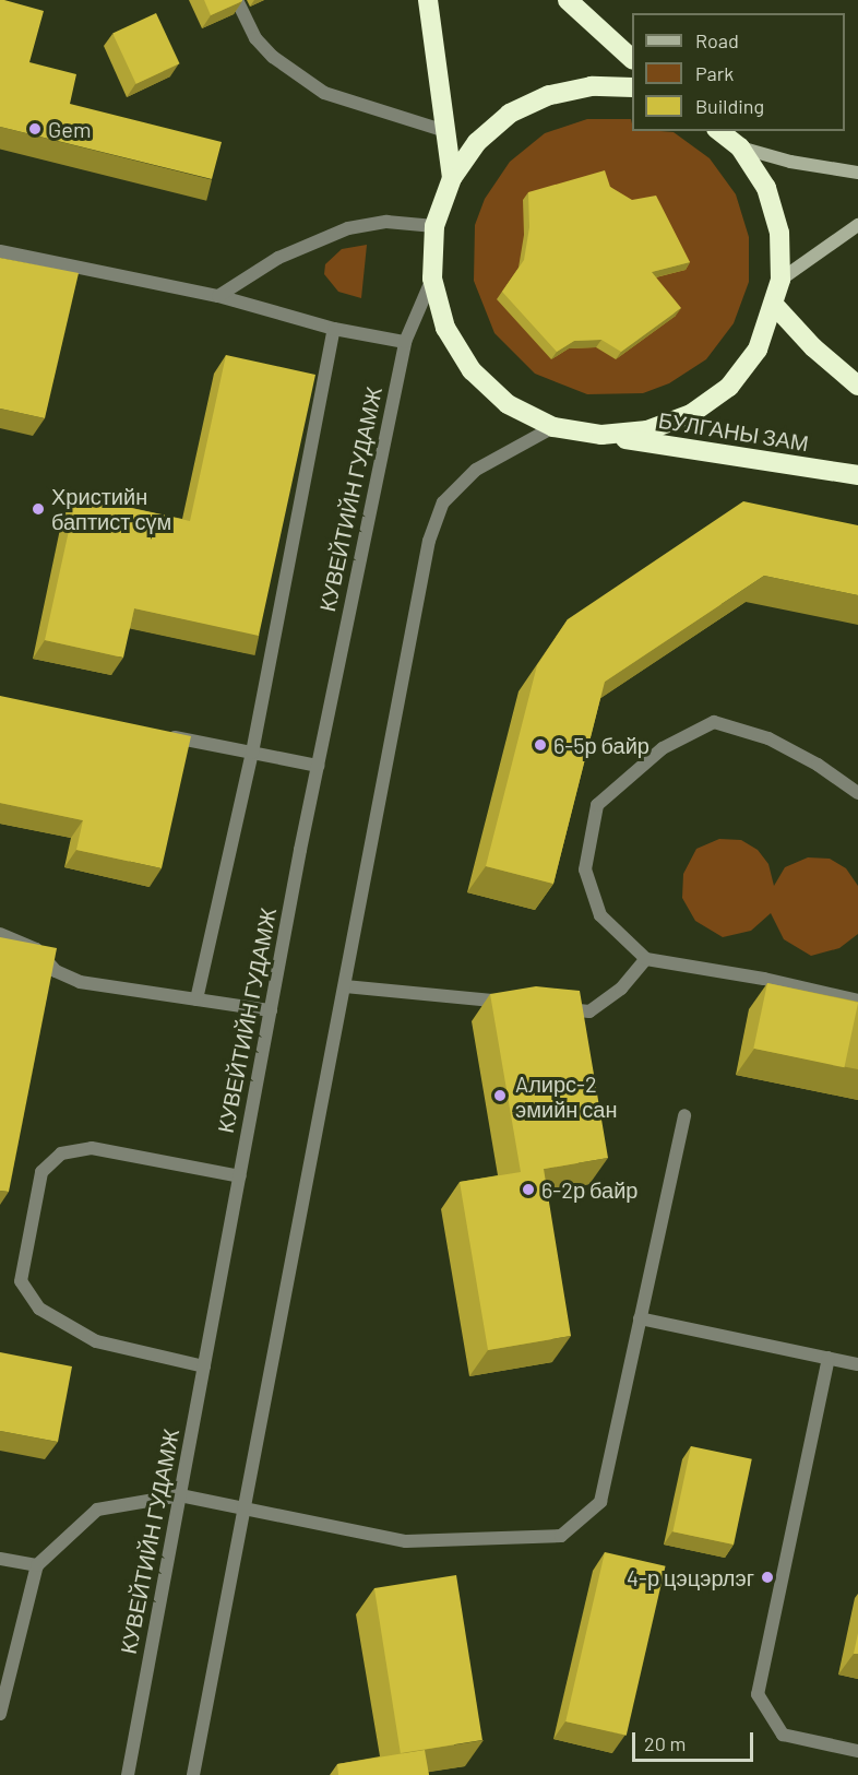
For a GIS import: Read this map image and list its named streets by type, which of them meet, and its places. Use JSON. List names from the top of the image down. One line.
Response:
{"streets":{"highway":["БУЛГАНЫ ЗАМ"],"street":["КУВЕЙТИЙН ГУДАМЖ"]},"places":["Gem","Христийн баптист сүм","6-5р байр","Aлирс-2 эмийн сан","6-2р байр","4-р цэцэрлэг"],"legend":["Road","Park","Building"],"scale_bar":"20 m"}
